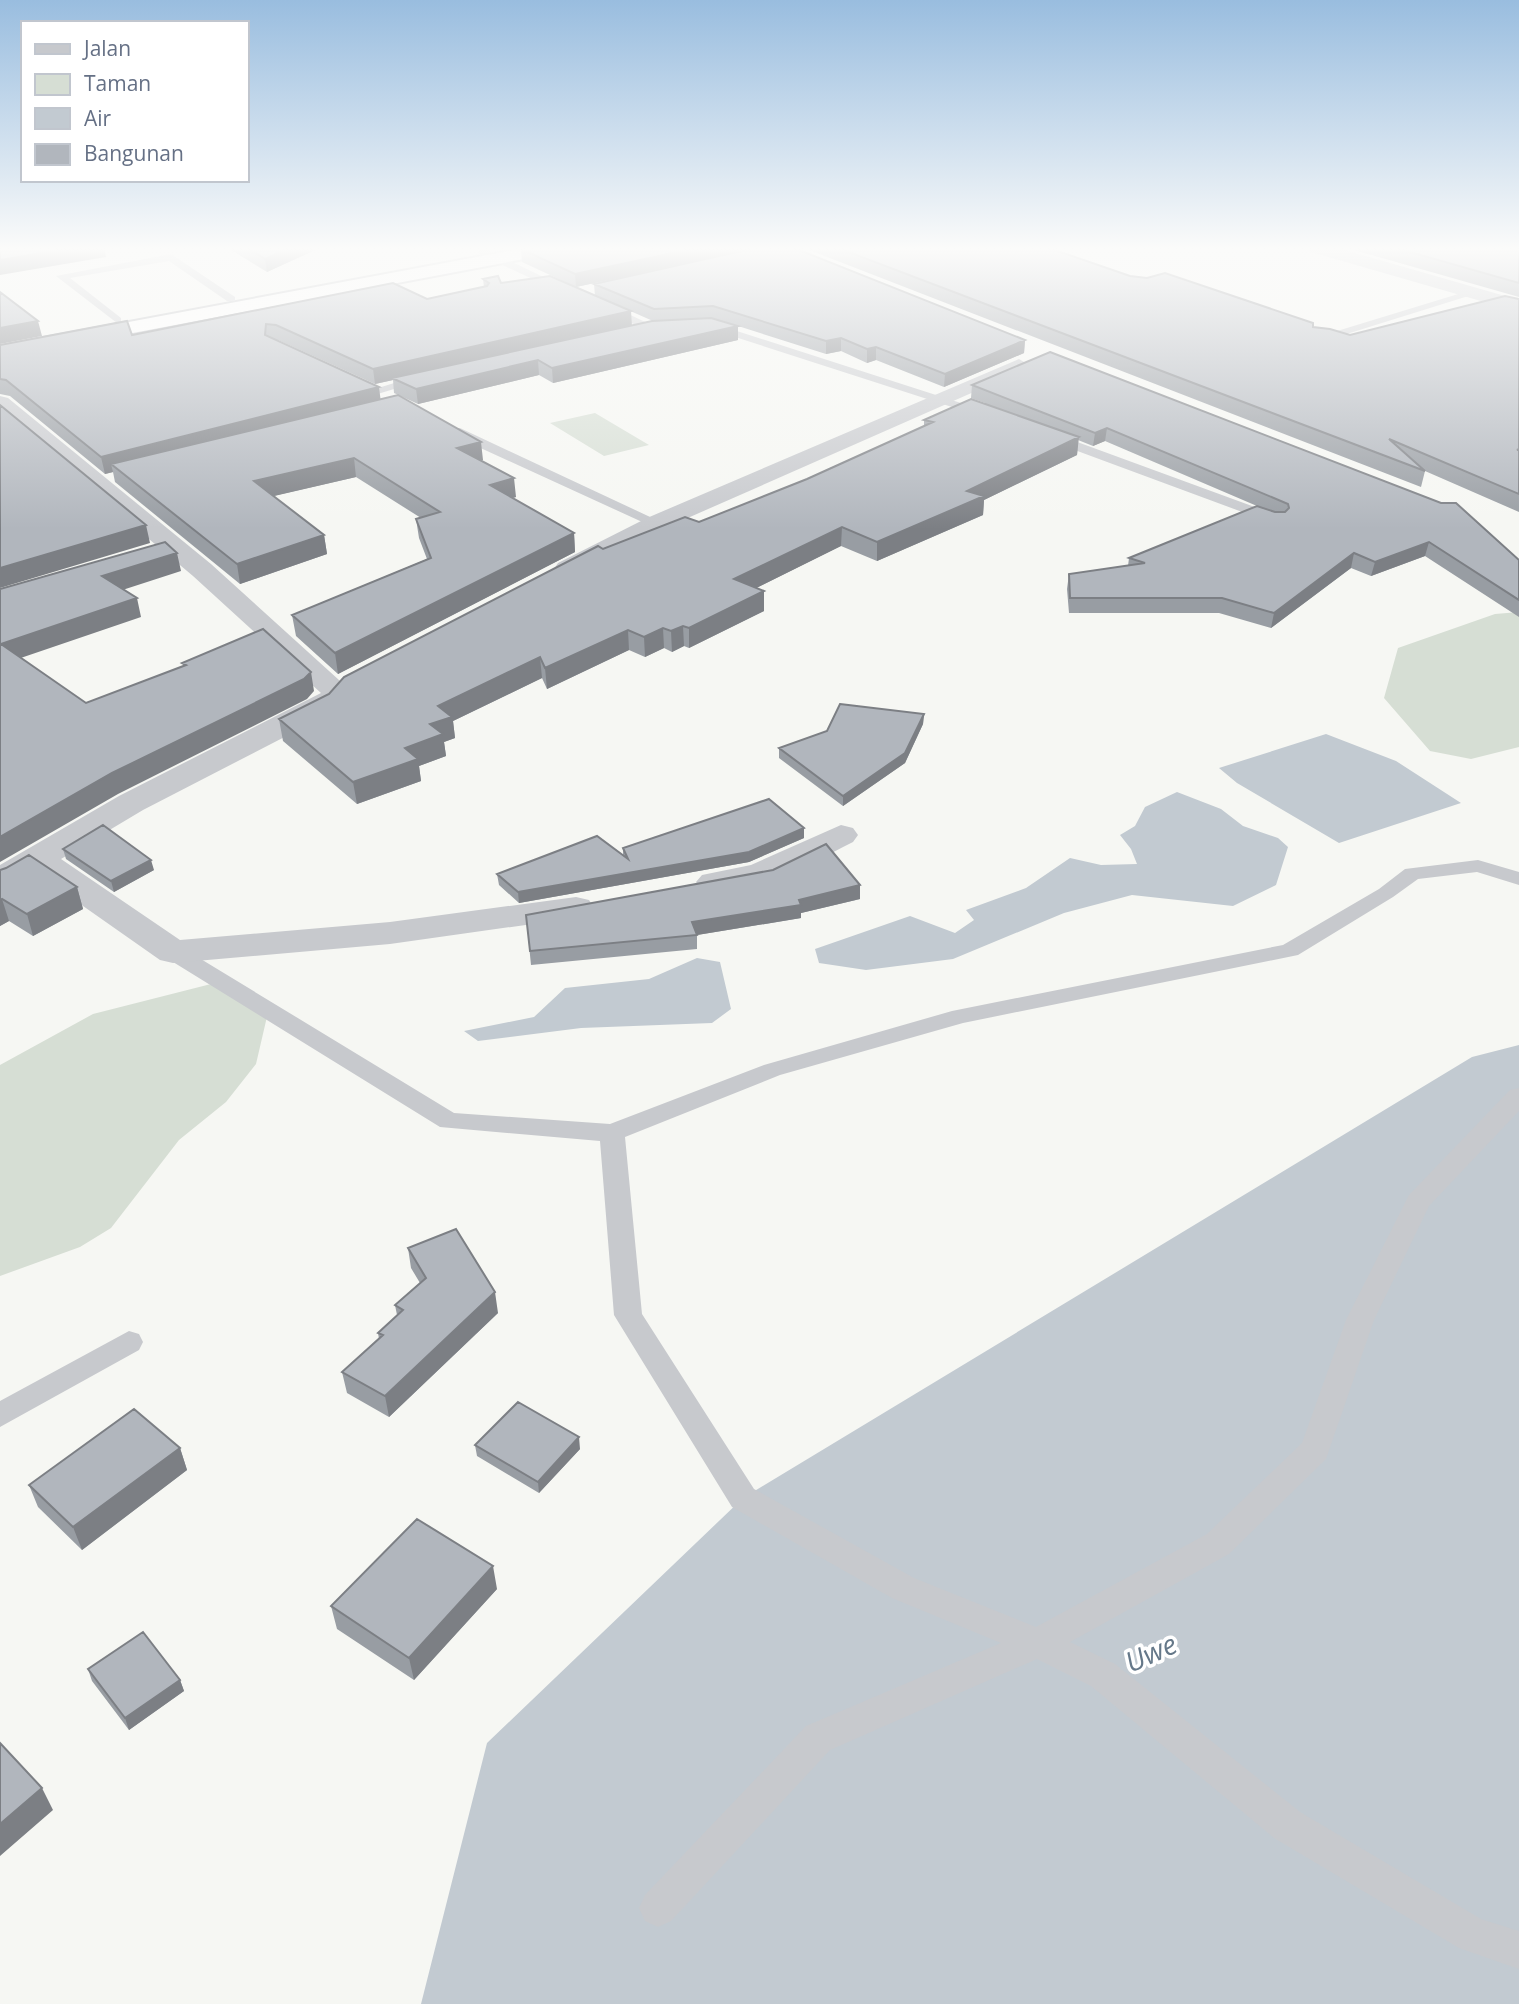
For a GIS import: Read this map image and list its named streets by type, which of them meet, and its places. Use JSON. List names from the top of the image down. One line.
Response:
{"water":["Uwe"],"legend":["Jalan","Taman","Air","Bangunan"]}
